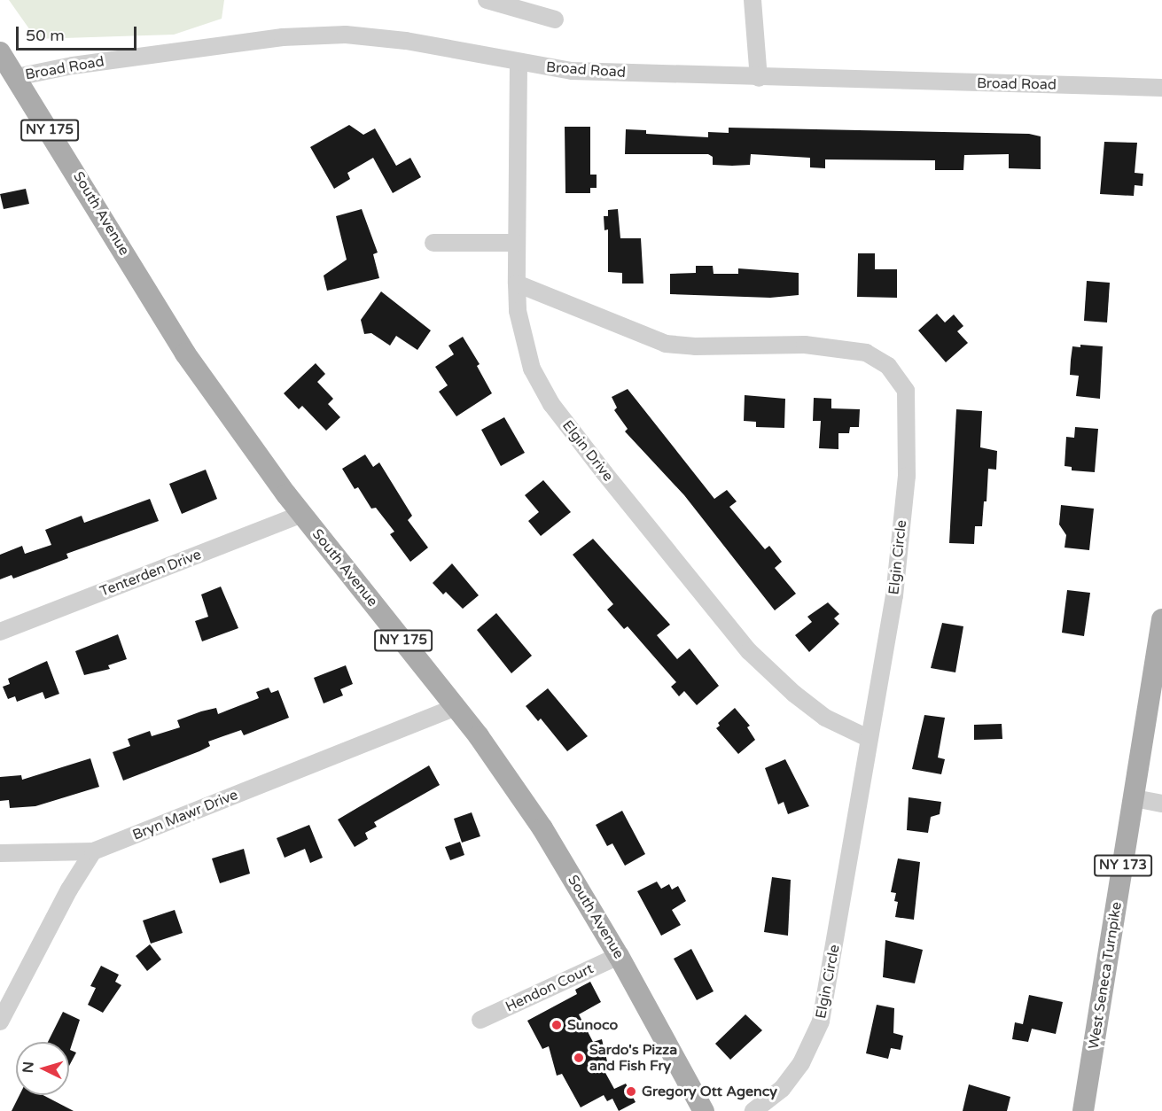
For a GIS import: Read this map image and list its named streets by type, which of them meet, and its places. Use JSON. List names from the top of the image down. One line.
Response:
{"streets":{"main road":["NY 175","South Avenue","NY 173","West Seneca Turnpike"],"street":["Broad Road","Elgin Drive","Elgin Circle","Tenterden Drive","Bryn Mawr Drive","Hendon Court"]},"crossings":[["Broad Road","South Avenue"],["Broad Road","Elgin Drive"],["South Avenue","Tenterden Drive"],["South Avenue","Bryn Mawr Drive"],["South Avenue","Hendon Court"],["Elgin Drive","Elgin Circle"]],"places":["Sunoco","Sardo's Pizza and Fish Fry","Gregory Ott Agency"],"scale_bar":"50 m","north":"left"}
